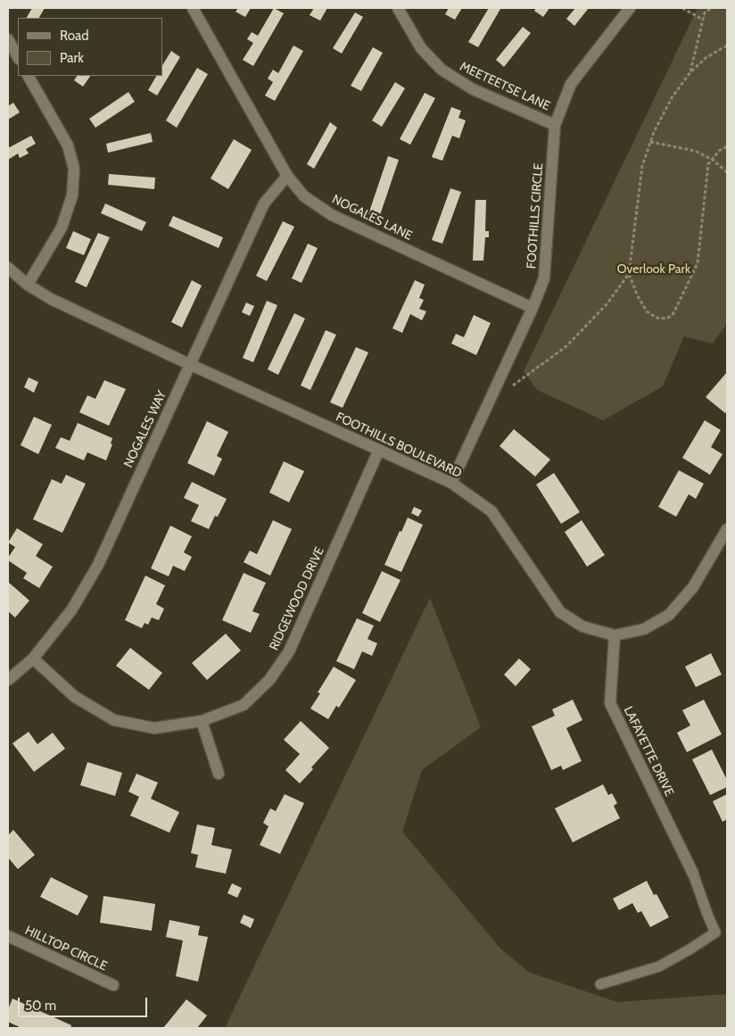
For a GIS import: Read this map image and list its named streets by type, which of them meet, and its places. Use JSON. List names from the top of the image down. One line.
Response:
{"streets":{"street":["MEETEETSE LANE","FOOTHILLS CIRCLE","NOGALES LANE","NOGALES WAY","FOOTHILLS BOULEVARD","RIDGEWOOD DRIVE","LAFAYETTE DRIVE","HILLTOP CIRCLE"]},"crossings":[["MEETEETSE LANE","FOOTHILLS CIRCLE"],["FOOTHILLS CIRCLE","NOGALES LANE"],["FOOTHILLS CIRCLE","FOOTHILLS BOULEVARD"],["NOGALES LANE","NOGALES WAY"],["NOGALES WAY","FOOTHILLS BOULEVARD"],["NOGALES WAY","RIDGEWOOD DRIVE"],["FOOTHILLS BOULEVARD","RIDGEWOOD DRIVE"],["FOOTHILLS BOULEVARD","LAFAYETTE DRIVE"]],"parks":["Overlook Park"],"legend":["Road","Park"],"scale_bar":"50 m"}
